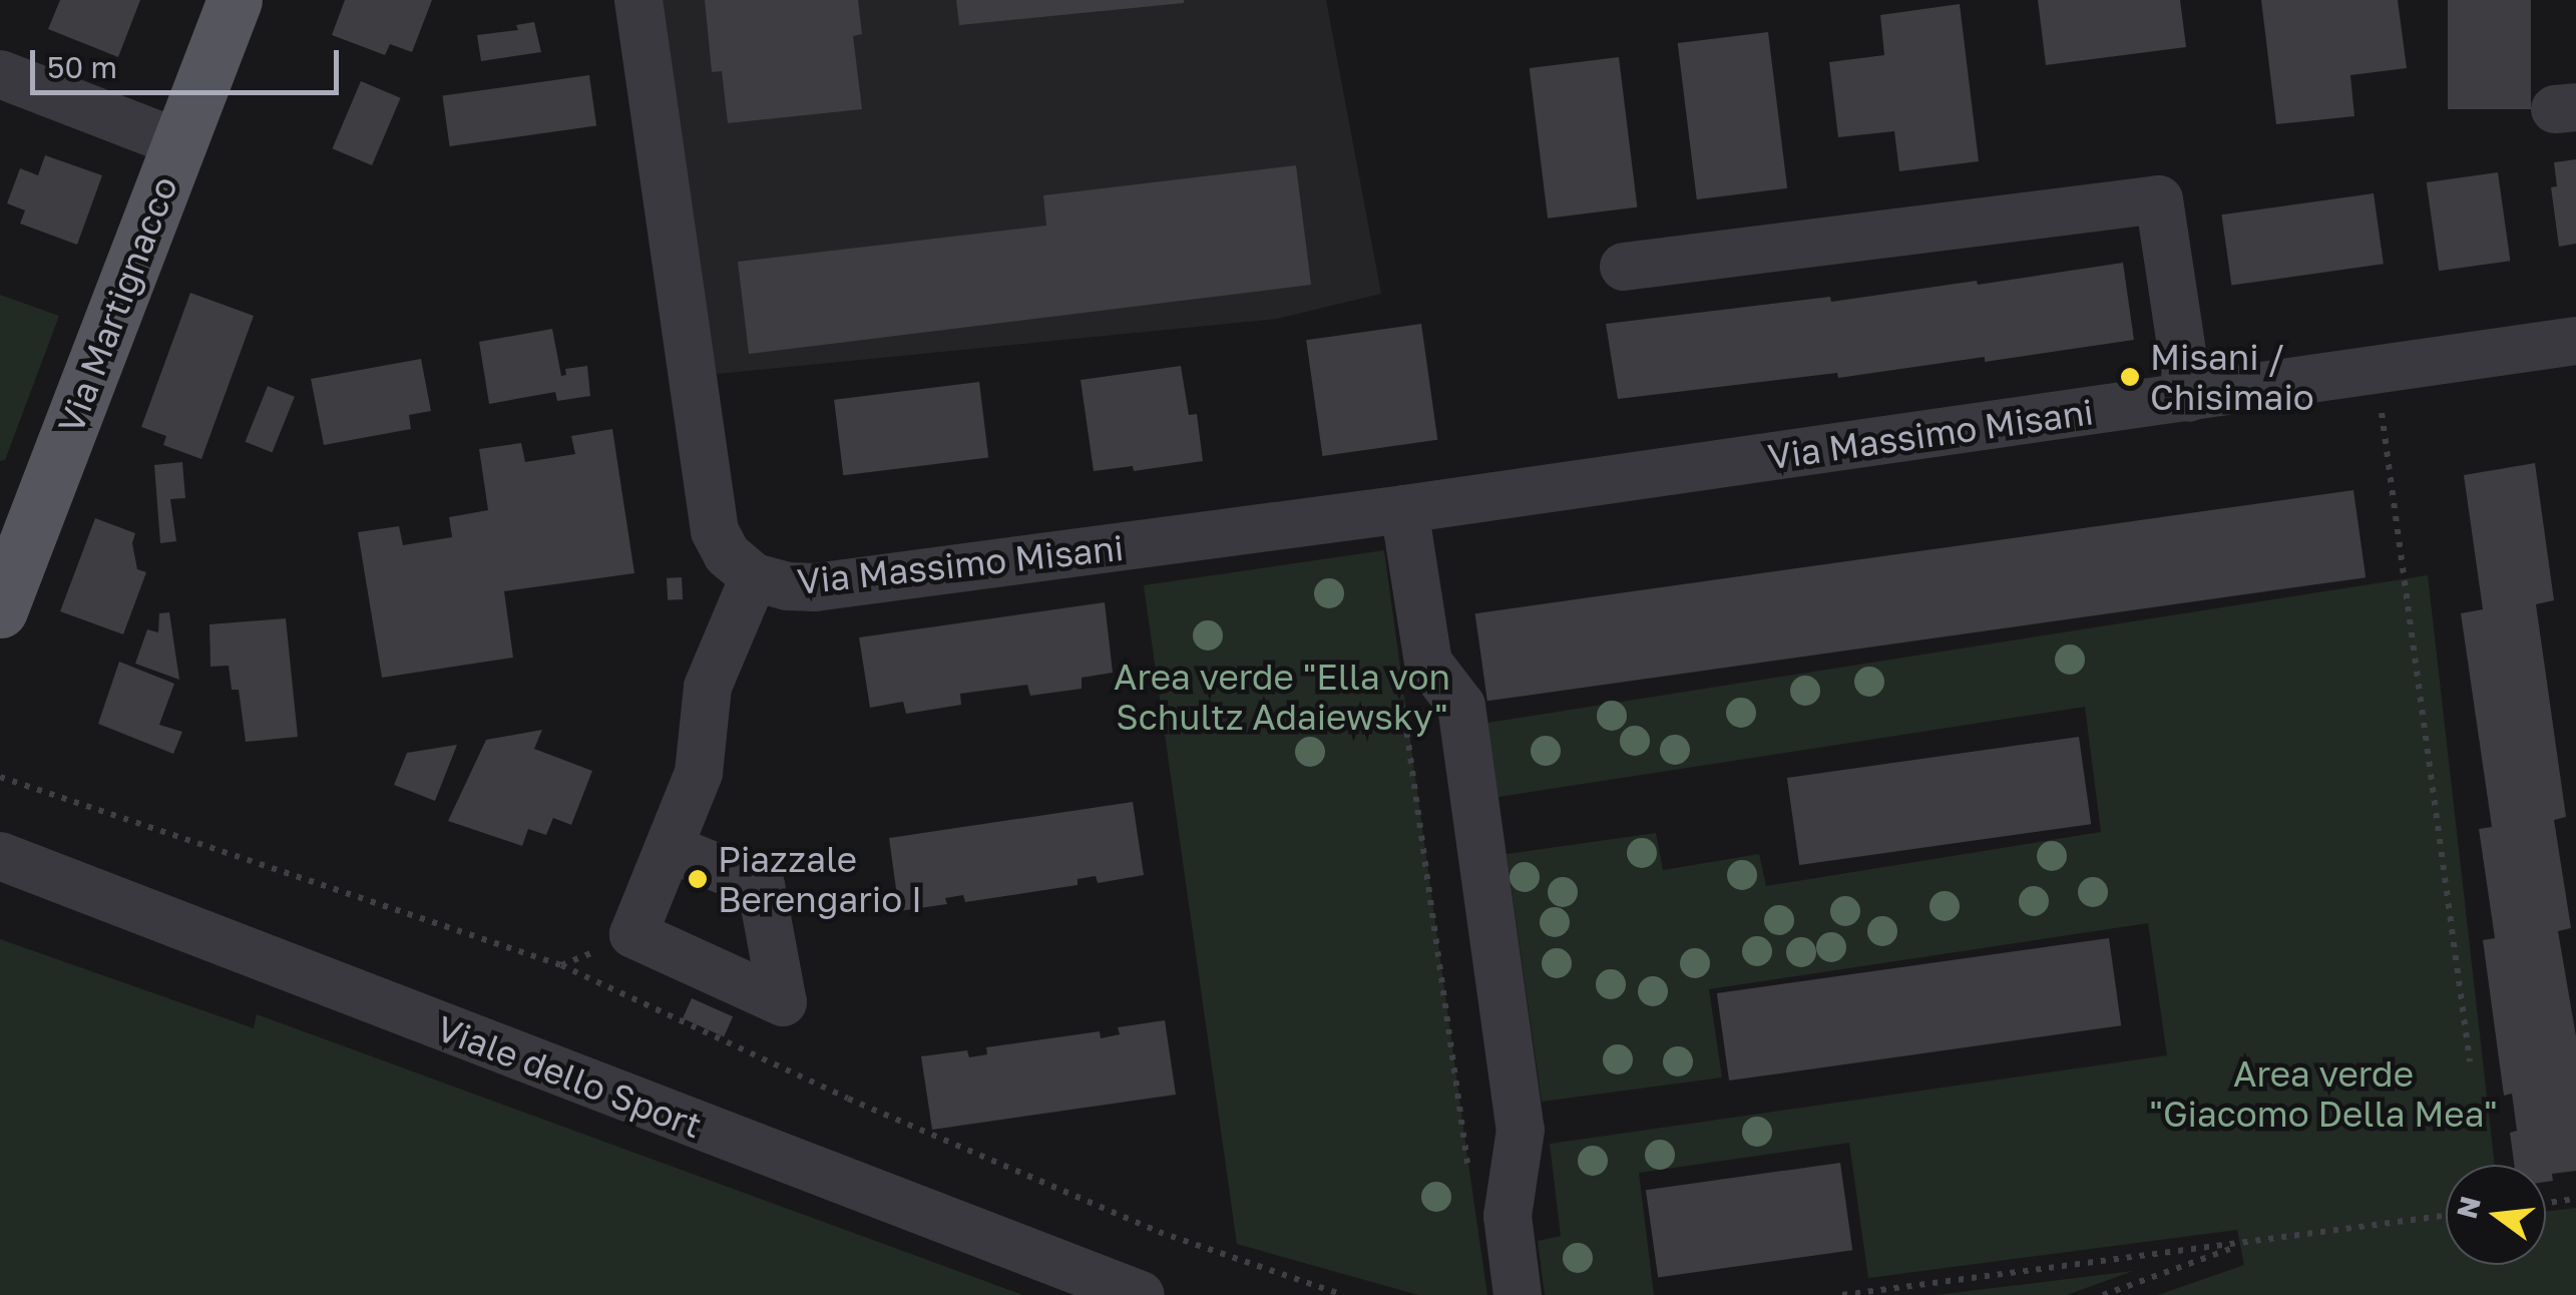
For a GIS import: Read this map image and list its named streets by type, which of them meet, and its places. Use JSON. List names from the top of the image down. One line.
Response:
{"streets":{"main road":["Via Martignacco"],"street":["Via Massimo Misani","Viale dello Sport"]},"parks":["Area verde \"Ella von Schultz Adaiewsky\"","Area verde \"Giacomo Della Mea\""],"places":["Misani / Chisimaio","Piazzale Berengario I"],"scale_bar":"50 m","north":"left"}
